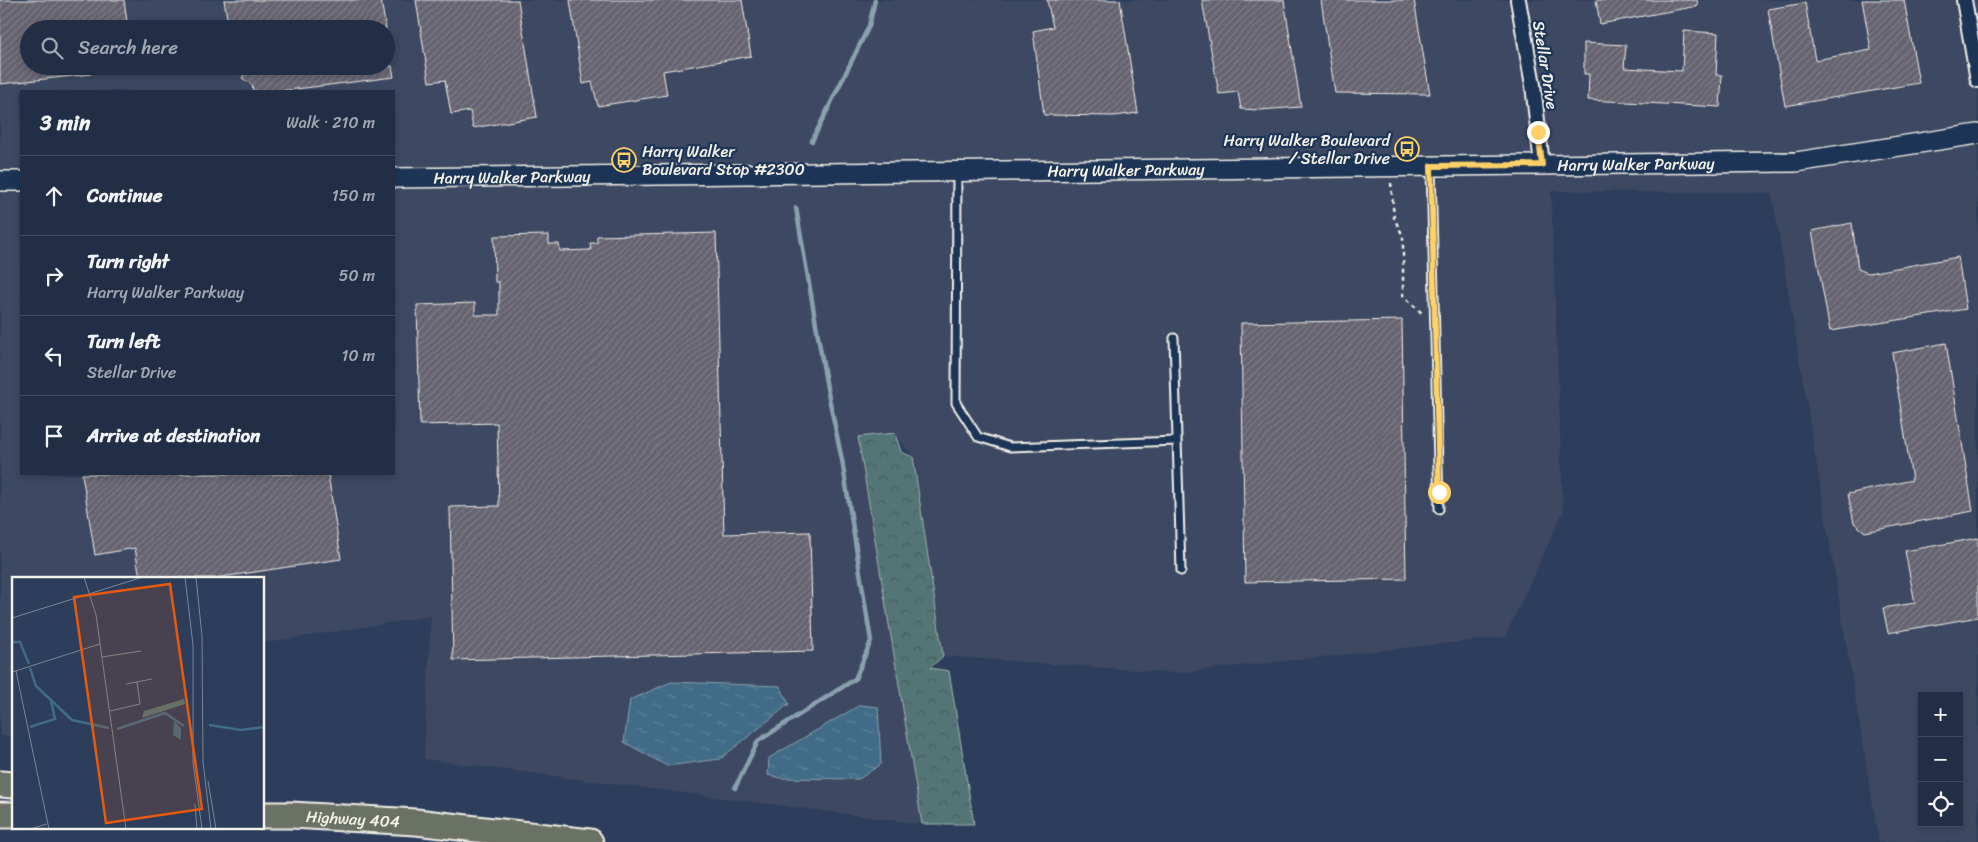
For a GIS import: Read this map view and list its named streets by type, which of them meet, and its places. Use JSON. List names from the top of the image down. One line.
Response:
{"streets":{"highway":["Highway 404"],"street":["Stellar Drive","Harry Walker Parkway"]},"crossings":[["Stellar Drive","Harry Walker Parkway"]],"places":{"bus stop":["Harry Walker Boulevard / Stellar Drive","Harry Walker Boulevard Stop #2300"]},"page":{"search":"Search here","heading":["3 min","Walk · 210 m"],"list":[["Continue","150 m"],["Turn right","Harry Walker Parkway","50 m"],["Turn left","Stellar Drive","10 m"],"Arrive at destination"],"map_buttons":["+","−"]}}
